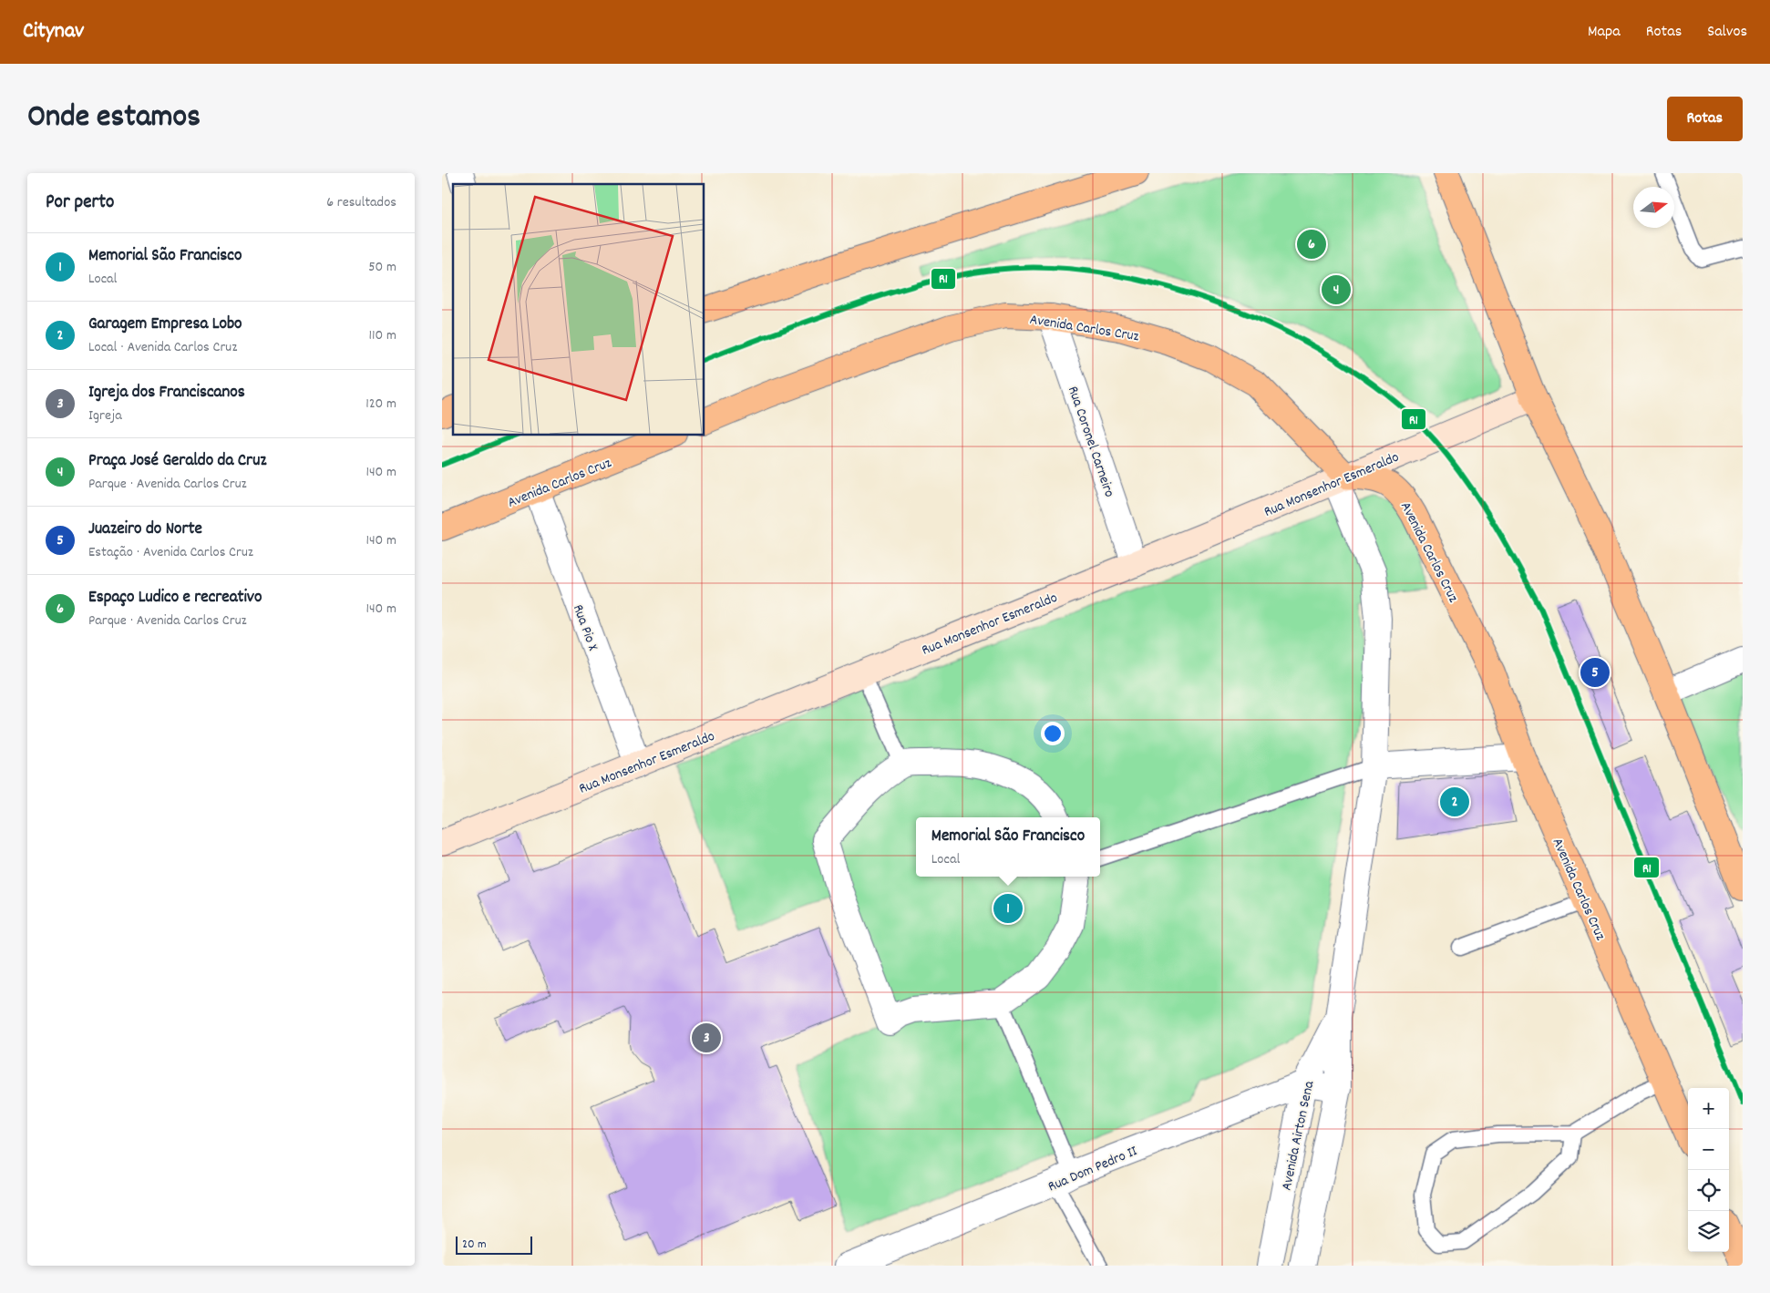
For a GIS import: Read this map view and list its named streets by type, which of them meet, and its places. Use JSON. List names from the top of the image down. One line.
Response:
{"streets":{"main road":["Avenida Carlos Cruz"],"street":["Rua Coronel Carneiro","Rua Monsenhor Esmeraldo","Rua Pio X","Avenida Airton Sena","Rua Dom Pedro II"]},"crossings":[["Avenida Carlos Cruz","Rua Coronel Carneiro"],["Avenida Carlos Cruz","Rua Monsenhor Esmeraldo"],["Avenida Carlos Cruz","Rua Pio X"],["Rua Coronel Carneiro","Rua Monsenhor Esmeraldo"],["Rua Monsenhor Esmeraldo","Rua Pio X"],["Avenida Airton Sena","Rua Dom Pedro II"]],"lines":["transit line R1"],"scale_bar":"20 m","north":"right","page":{"header":"Citynav","nav":["Mapa","Rotas","Salvos"],"title":"Onde estamos","buttons":"Rotas","heading":["Por perto","6 resultados"],"pins":["6","4","5","2","1","3"],"list":[{"mark":"1","name":"Memorial São Francisco","note":"Local","value":"50 m"},{"mark":"2","name":"Garagem Empresa Lobo","note":"Local · Avenida Carlos Cruz","value":"110 m"},{"mark":"3","name":"Igreja dos Franciscanos","note":"Igreja","value":"120 m"},{"mark":"4","name":"Praça José Geraldo da Cruz","note":"Parque · Avenida Carlos Cruz","value":"140 m"},{"mark":"5","name":"Juazeiro do Norte","note":"Estação · Avenida Carlos Cruz","value":"140 m"},{"mark":"6","name":"Espaço Ludico e recreativo","note":"Parque · Avenida Carlos Cruz","value":"140 m"}],"popup":["Memorial São Francisco","Local"],"map_buttons":["+","−"],"scale":"20 m"}}
